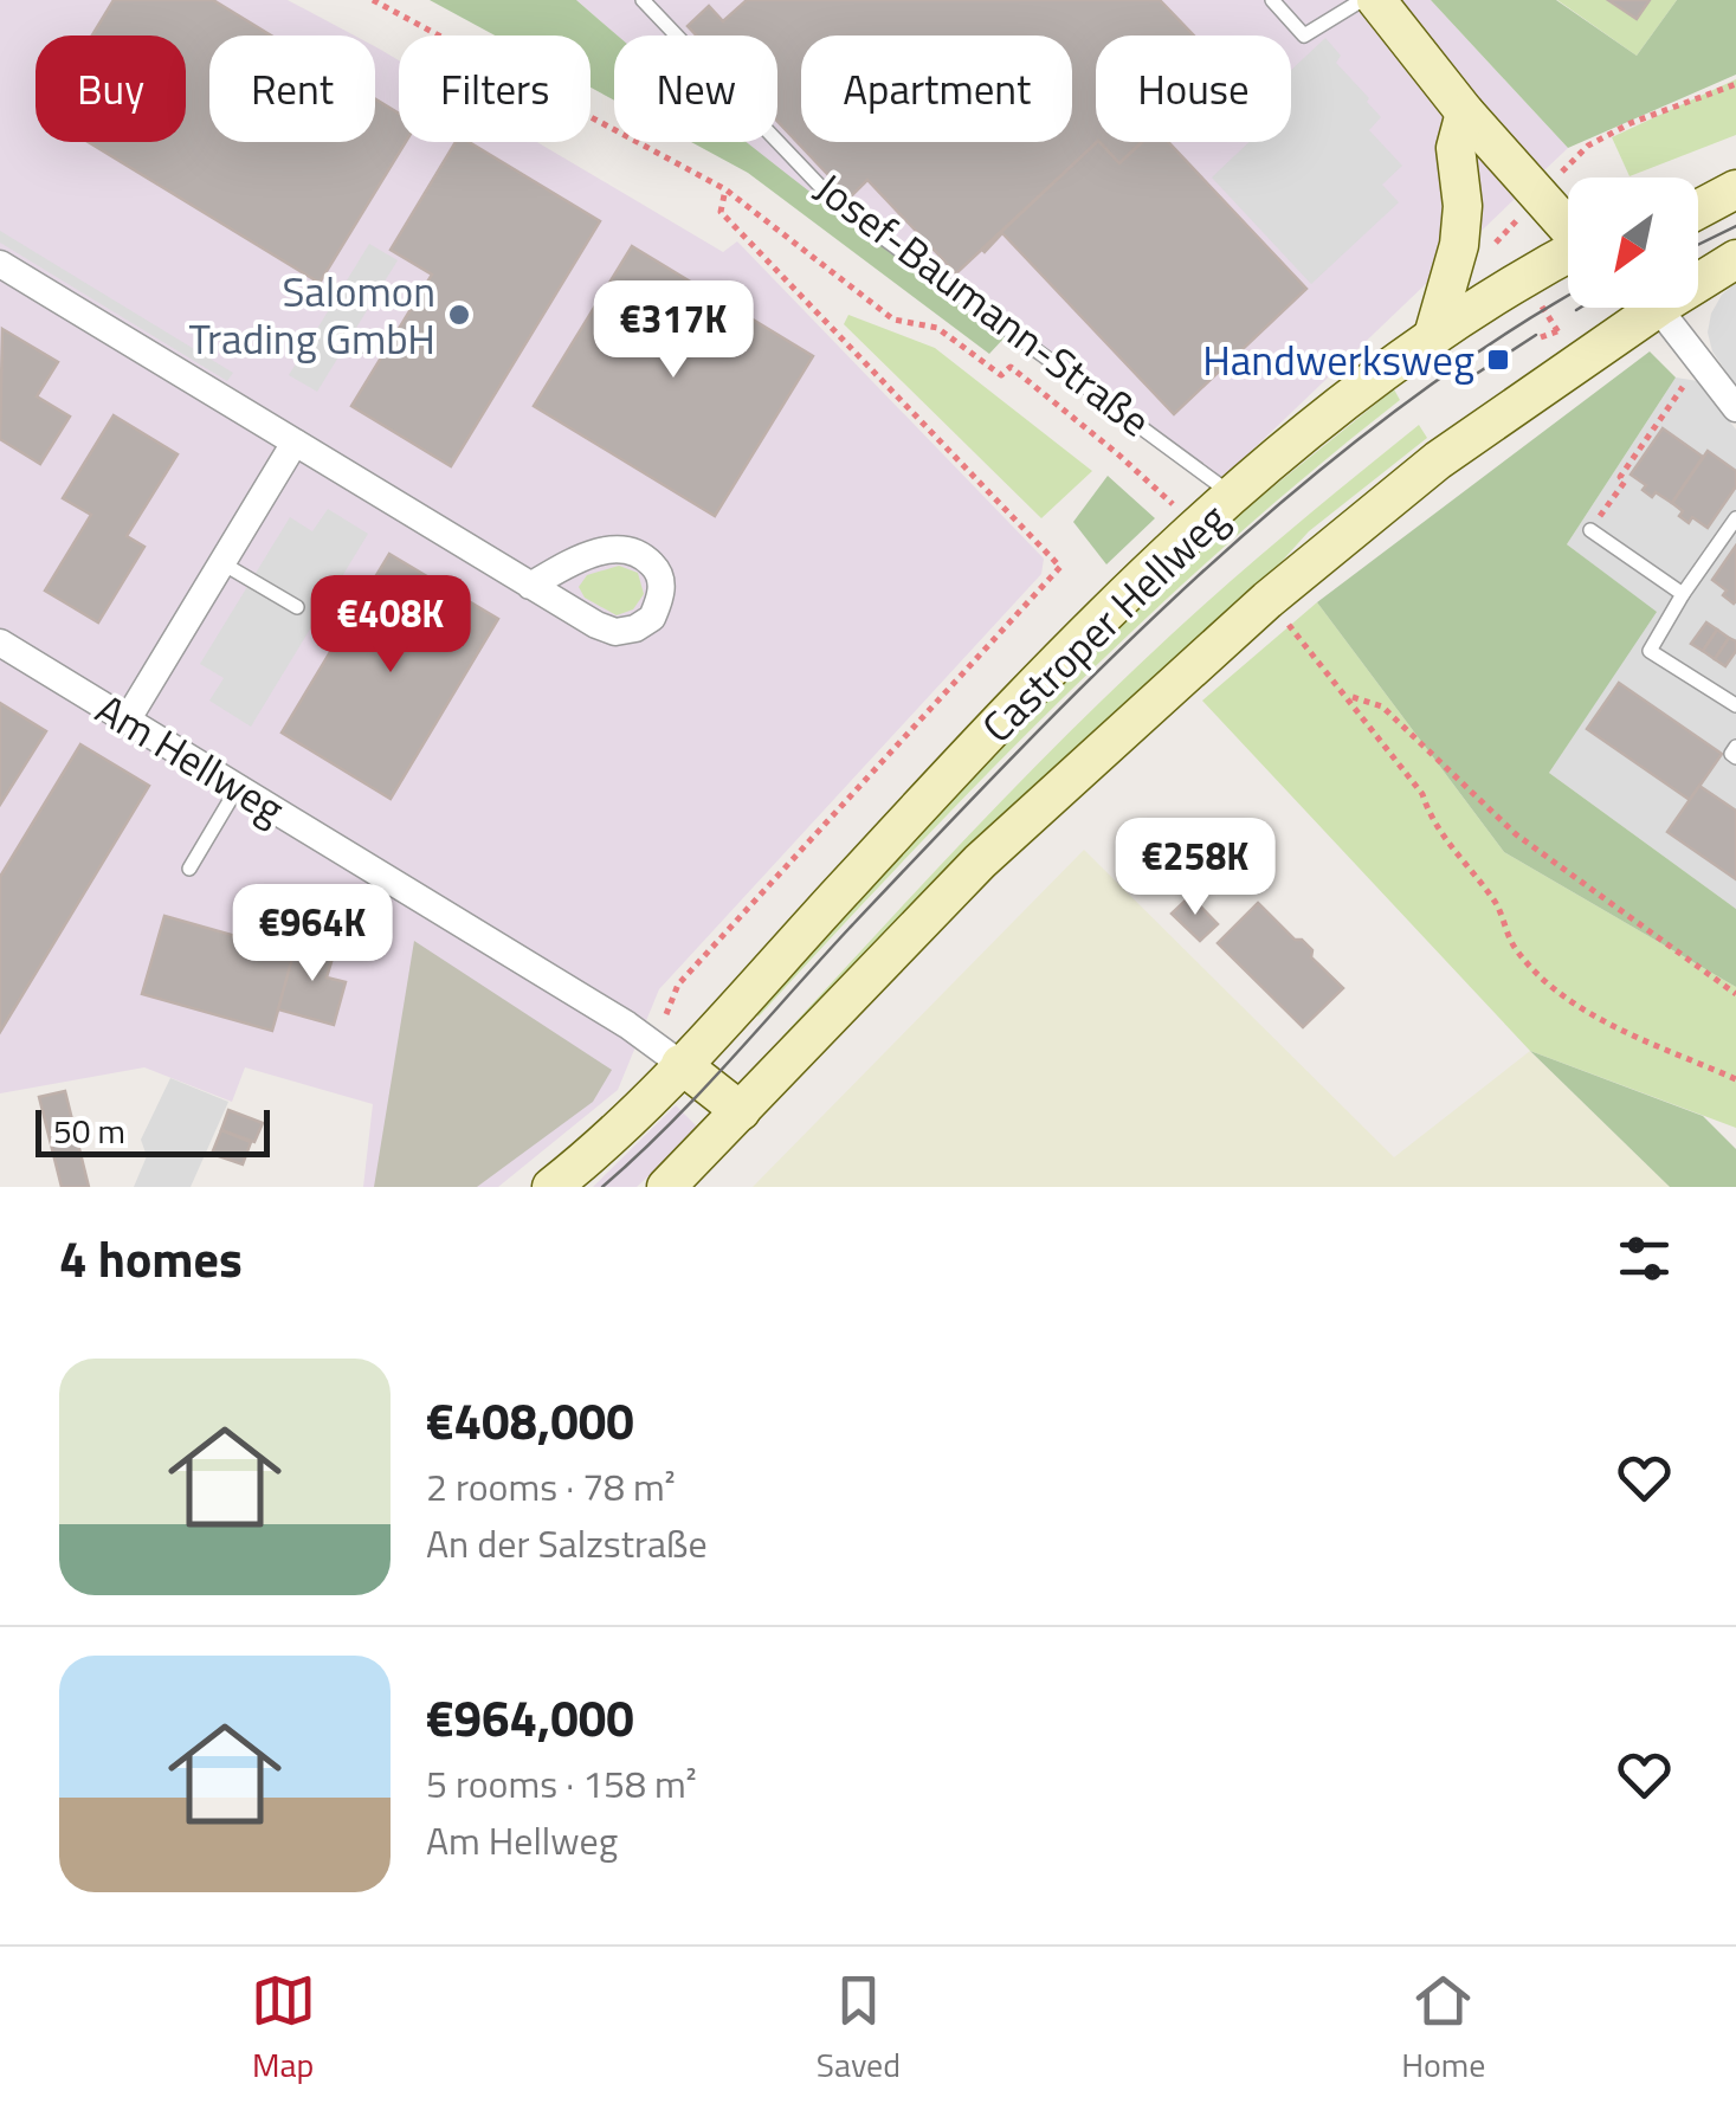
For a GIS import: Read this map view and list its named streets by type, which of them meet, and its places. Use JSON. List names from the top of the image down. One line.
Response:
{"streets":{"main road":["Castroper Hellweg"],"street":["Am Hellweg"],"lane":["Josef-Baumann-Straße"]},"crossings":[["Josef-Baumann-Straße","Castroper Hellweg"],["Castroper Hellweg","Am Hellweg"]],"places":{"other":["Salomon Trading GmbH"],"transit":["Handwerksweg"]},"scale_bar":"50 m","north":"bottom left","page":{"chip":["Buy","Rent","Filters","New","Apartment","House"],"price":["€317K","€408K","€258K","€964K"],"scale":"50 m","heading":"4 homes","list":[{"name":"€408,000","note":"2 rooms · 78 m² · An der Salzstraße"},{"name":"€964,000","note":"5 rooms · 158 m² · Am Hellweg"}],"tabs":["Map","Saved","Home"]}}
